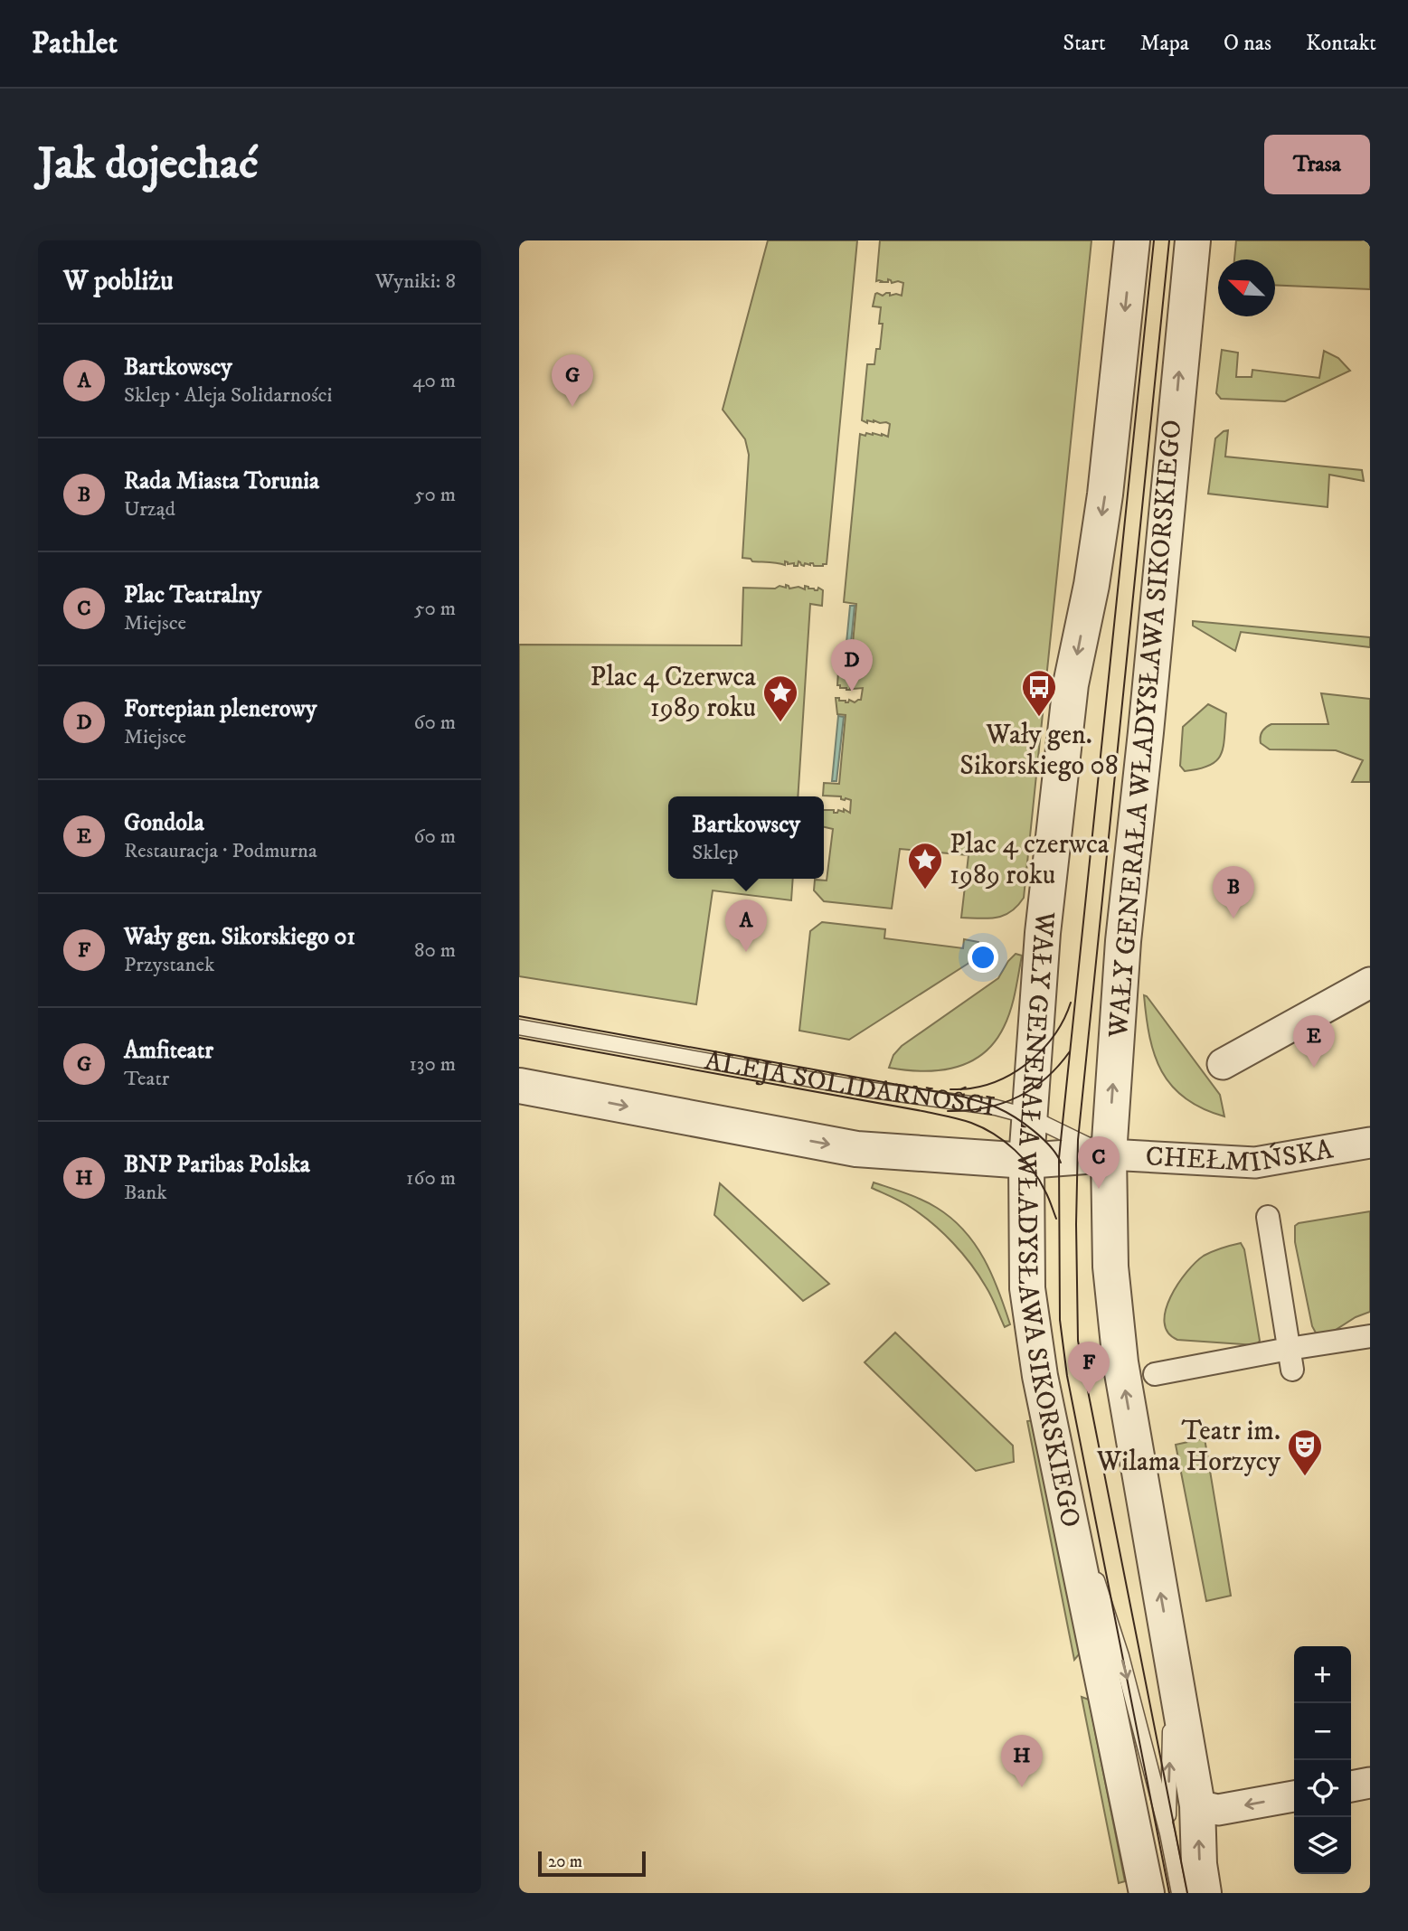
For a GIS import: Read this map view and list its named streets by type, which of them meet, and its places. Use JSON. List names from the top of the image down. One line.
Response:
{"streets":{"street":["WAŁY GENERAŁA WŁADYSŁAWA SIKORSKIEGO","ALEJA SOLIDARNOŚCI","CHEŁMIŃSKA"]},"crossings":[["WAŁY GENERAŁA WŁADYSŁAWA SIKORSKIEGO","ALEJA SOLIDARNOŚCI"],["WAŁY GENERAŁA WŁADYSŁAWA SIKORSKIEGO","CHEŁMIŃSKA"],["ALEJA SOLIDARNOŚCI","CHEŁMIŃSKA"]],"places":{"bus stop":["Wały gen. Sikorskiego 08"],"place":["Plac 4 Czerwca 1989 roku","Plac 4 czerwca 1989 roku"],"theatre":["Teatr im. Wilama Horzycy"]},"scale_bar":"20 m","north":"top left","page":{"header":"Pathlet","nav":["Start","Mapa","O nas","Kontakt"],"buttons":"Trasa","title":"Jak dojechać","heading":["W pobliżu","Wyniki: 8"],"list":[{"mark":"A","name":"Bartkowscy","note":"Sklep · Aleja Solidarności","value":"40 m"},{"mark":"B","name":"Rada Miasta Torunia","note":"Urząd","value":"50 m"},{"mark":"C","name":"Plac Teatralny","note":"Miejsce","value":"50 m"},{"mark":"D","name":"Fortepian plenerowy","note":"Miejsce","value":"60 m"},{"mark":"E","name":"Gondola","note":"Restauracja · Podmurna","value":"60 m"},{"mark":"F","name":"Wały gen. Sikorskiego 01","note":"Przystanek","value":"80 m"},{"mark":"G","name":"Amfiteatr","note":"Teatr","value":"130 m"},{"mark":"H","name":"BNP Paribas Polska","note":"Bank","value":"160 m"}],"pins":["G","D","B","A","E","C","F","H"],"popup":["Bartkowscy","Sklep"],"map_buttons":["+","−"],"scale":"20 m"}}
